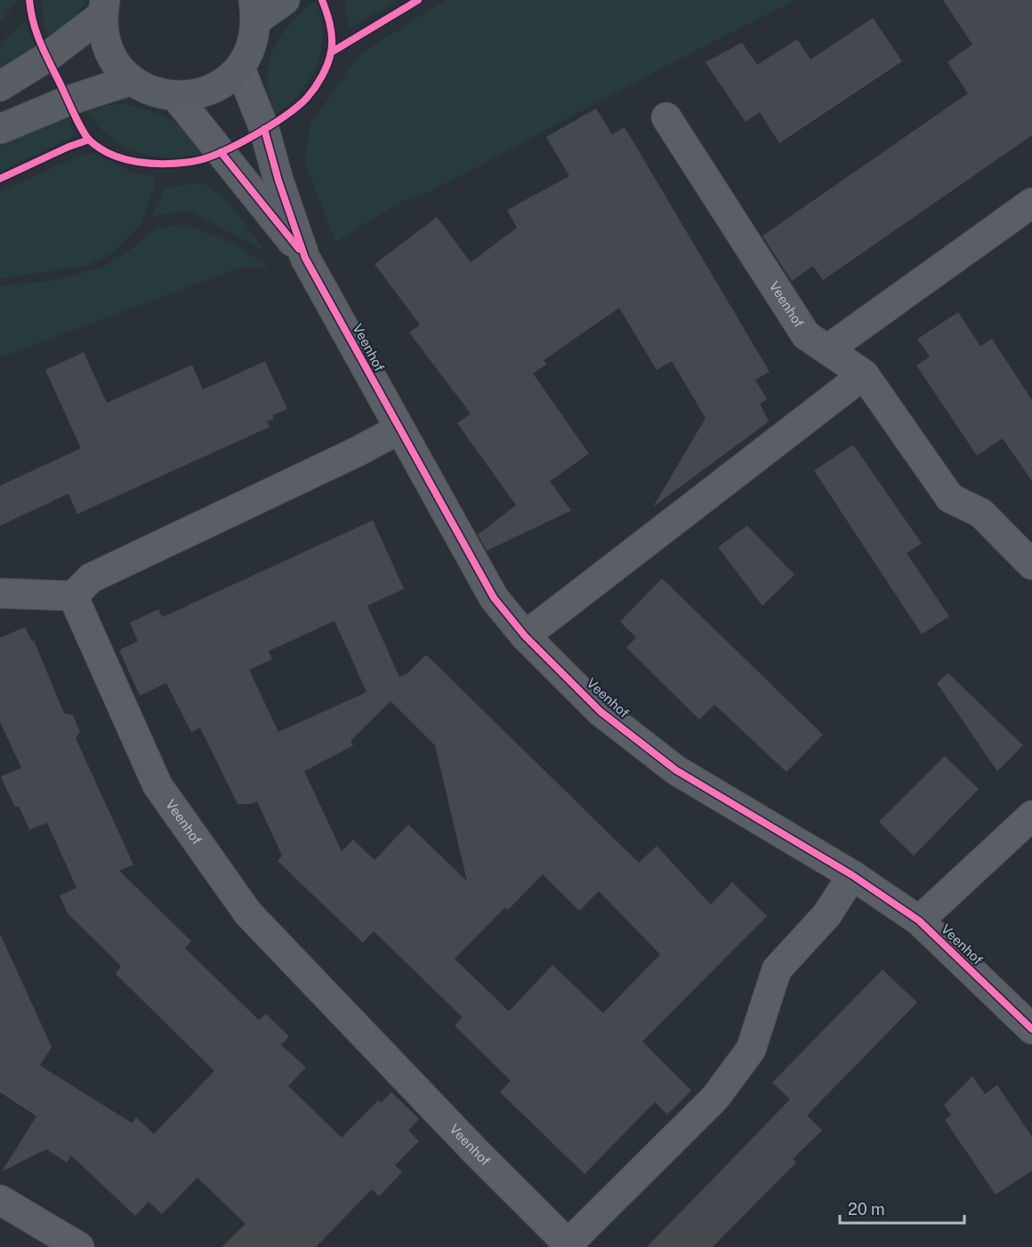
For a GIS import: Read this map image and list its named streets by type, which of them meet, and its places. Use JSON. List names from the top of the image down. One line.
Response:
{"streets":{"street":["Veenhof"]},"scale_bar":"20 m"}
